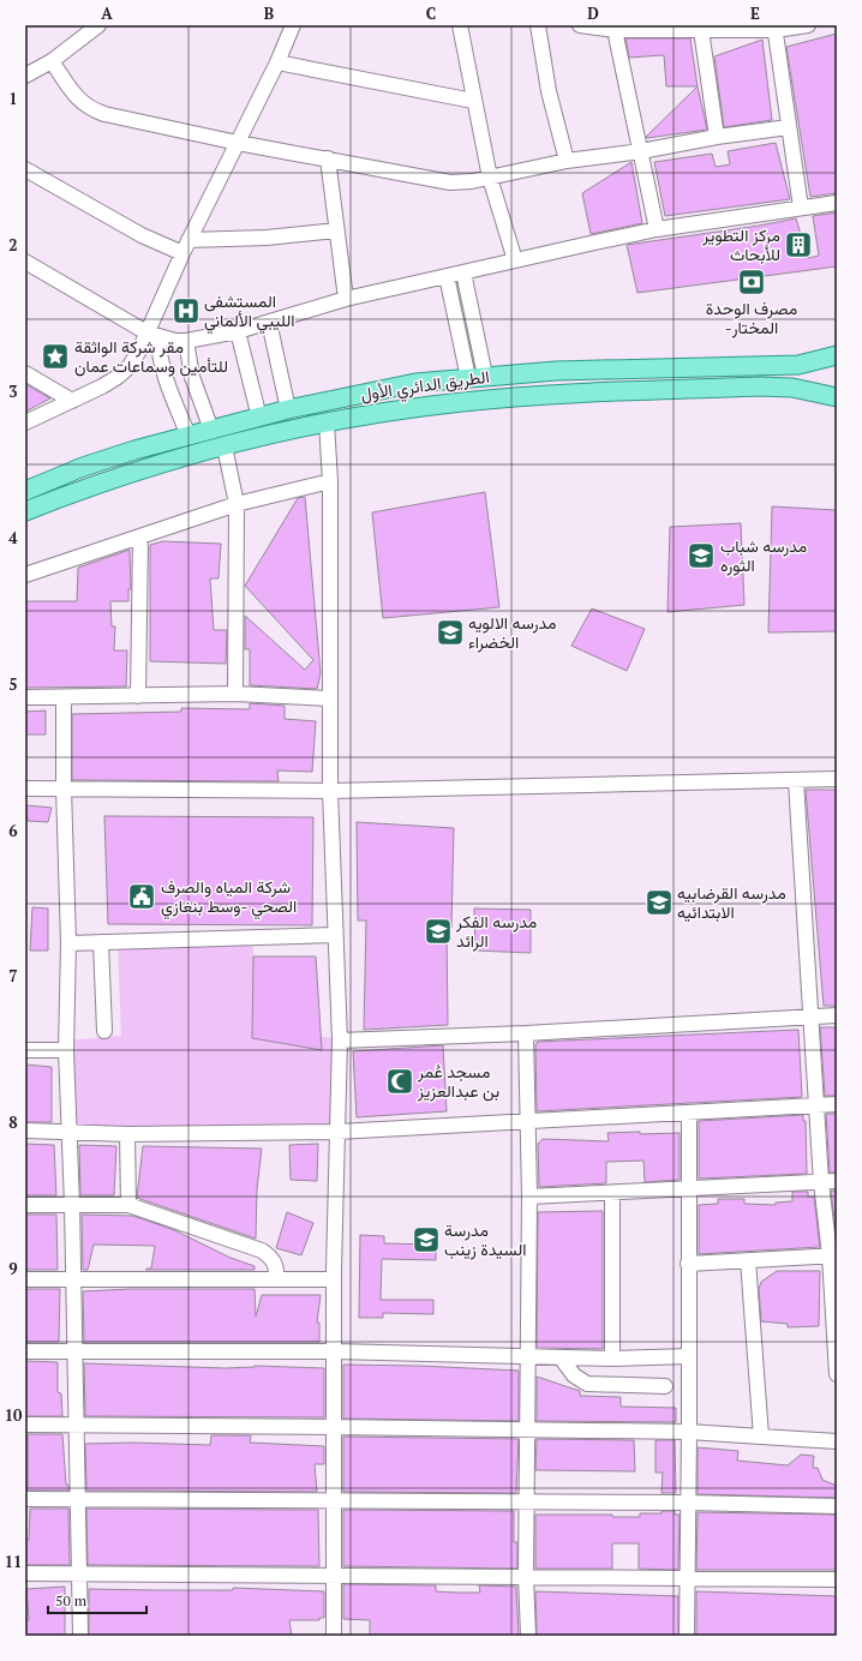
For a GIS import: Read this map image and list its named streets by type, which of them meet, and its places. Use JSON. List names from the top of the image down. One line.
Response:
{"streets":{"main road":["الطريق الدائري الأول"]},"places":{"building":["مركز التطوير للأبحاث"],"bank":["مصرف الوحدة -المختار"],"hospital":["المستشفى الليبي الألماني"],"place":["مقر شركة الواثقة للتأمين وسماعات عمان"],"school or university":["مدرسه شباب الثوره","مدرسه الالويه الخضراء","مدرسه القرضابيه الابتدائيه","مدرسه الفكر الرائد","مدرسة السيدة زينب"],"public building":["شركة المياه والصرف الصحي -وسط بنغازي"],"mosque":["مسجد عُمر بن عبدالعزيز"]},"scale_bar":"50 m","grid":{"columns":["A","B","C","D","E"],"rows":["1","2","3","4","5","6","7","8","9","10","11"]}}
